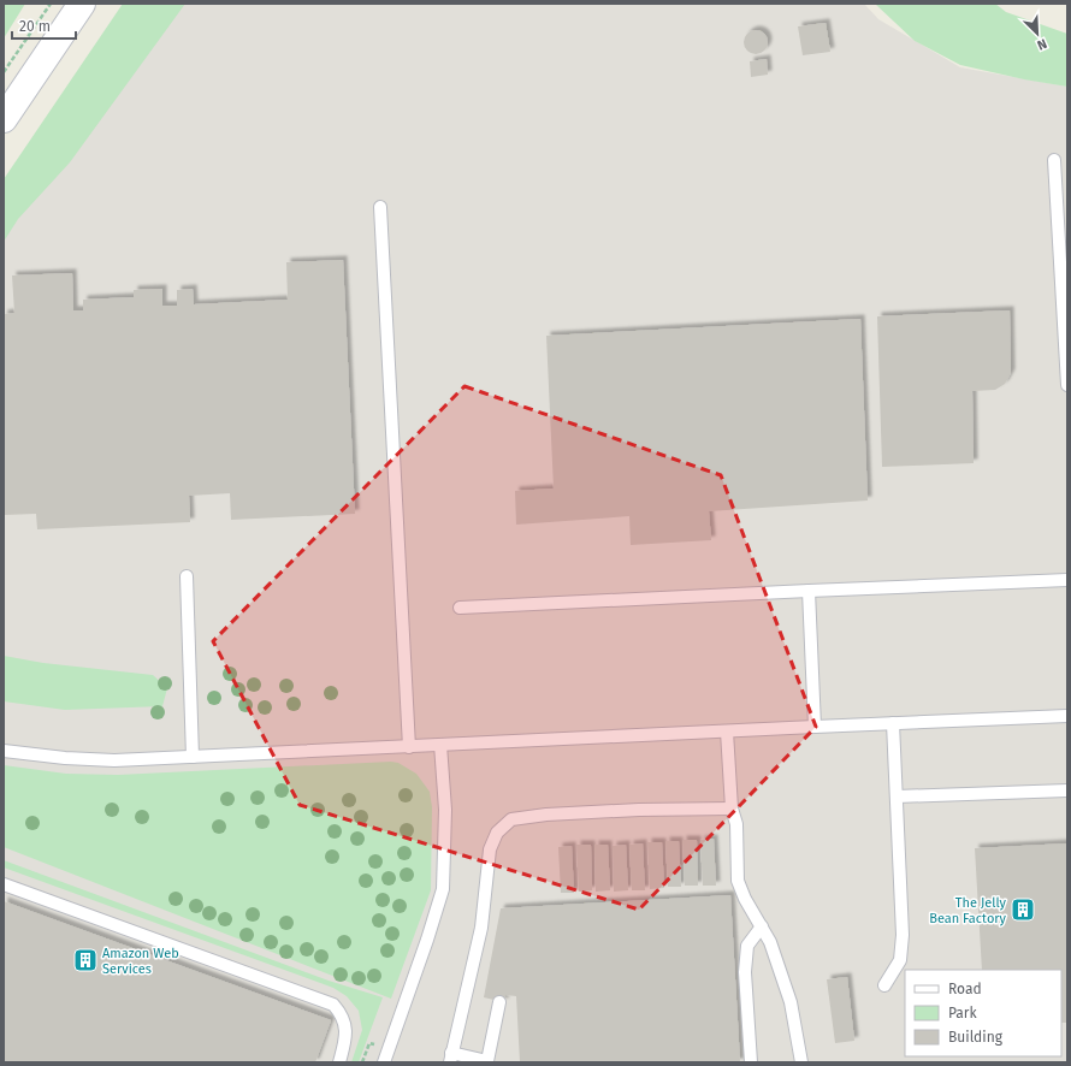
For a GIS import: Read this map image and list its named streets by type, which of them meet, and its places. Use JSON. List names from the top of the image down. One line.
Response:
{"places":{"building":["The Jelly Bean Factory","Amazon Web Services"]},"legend":["Road","Park","Building"],"scale_bar":"20 m","north":"bottom right"}
